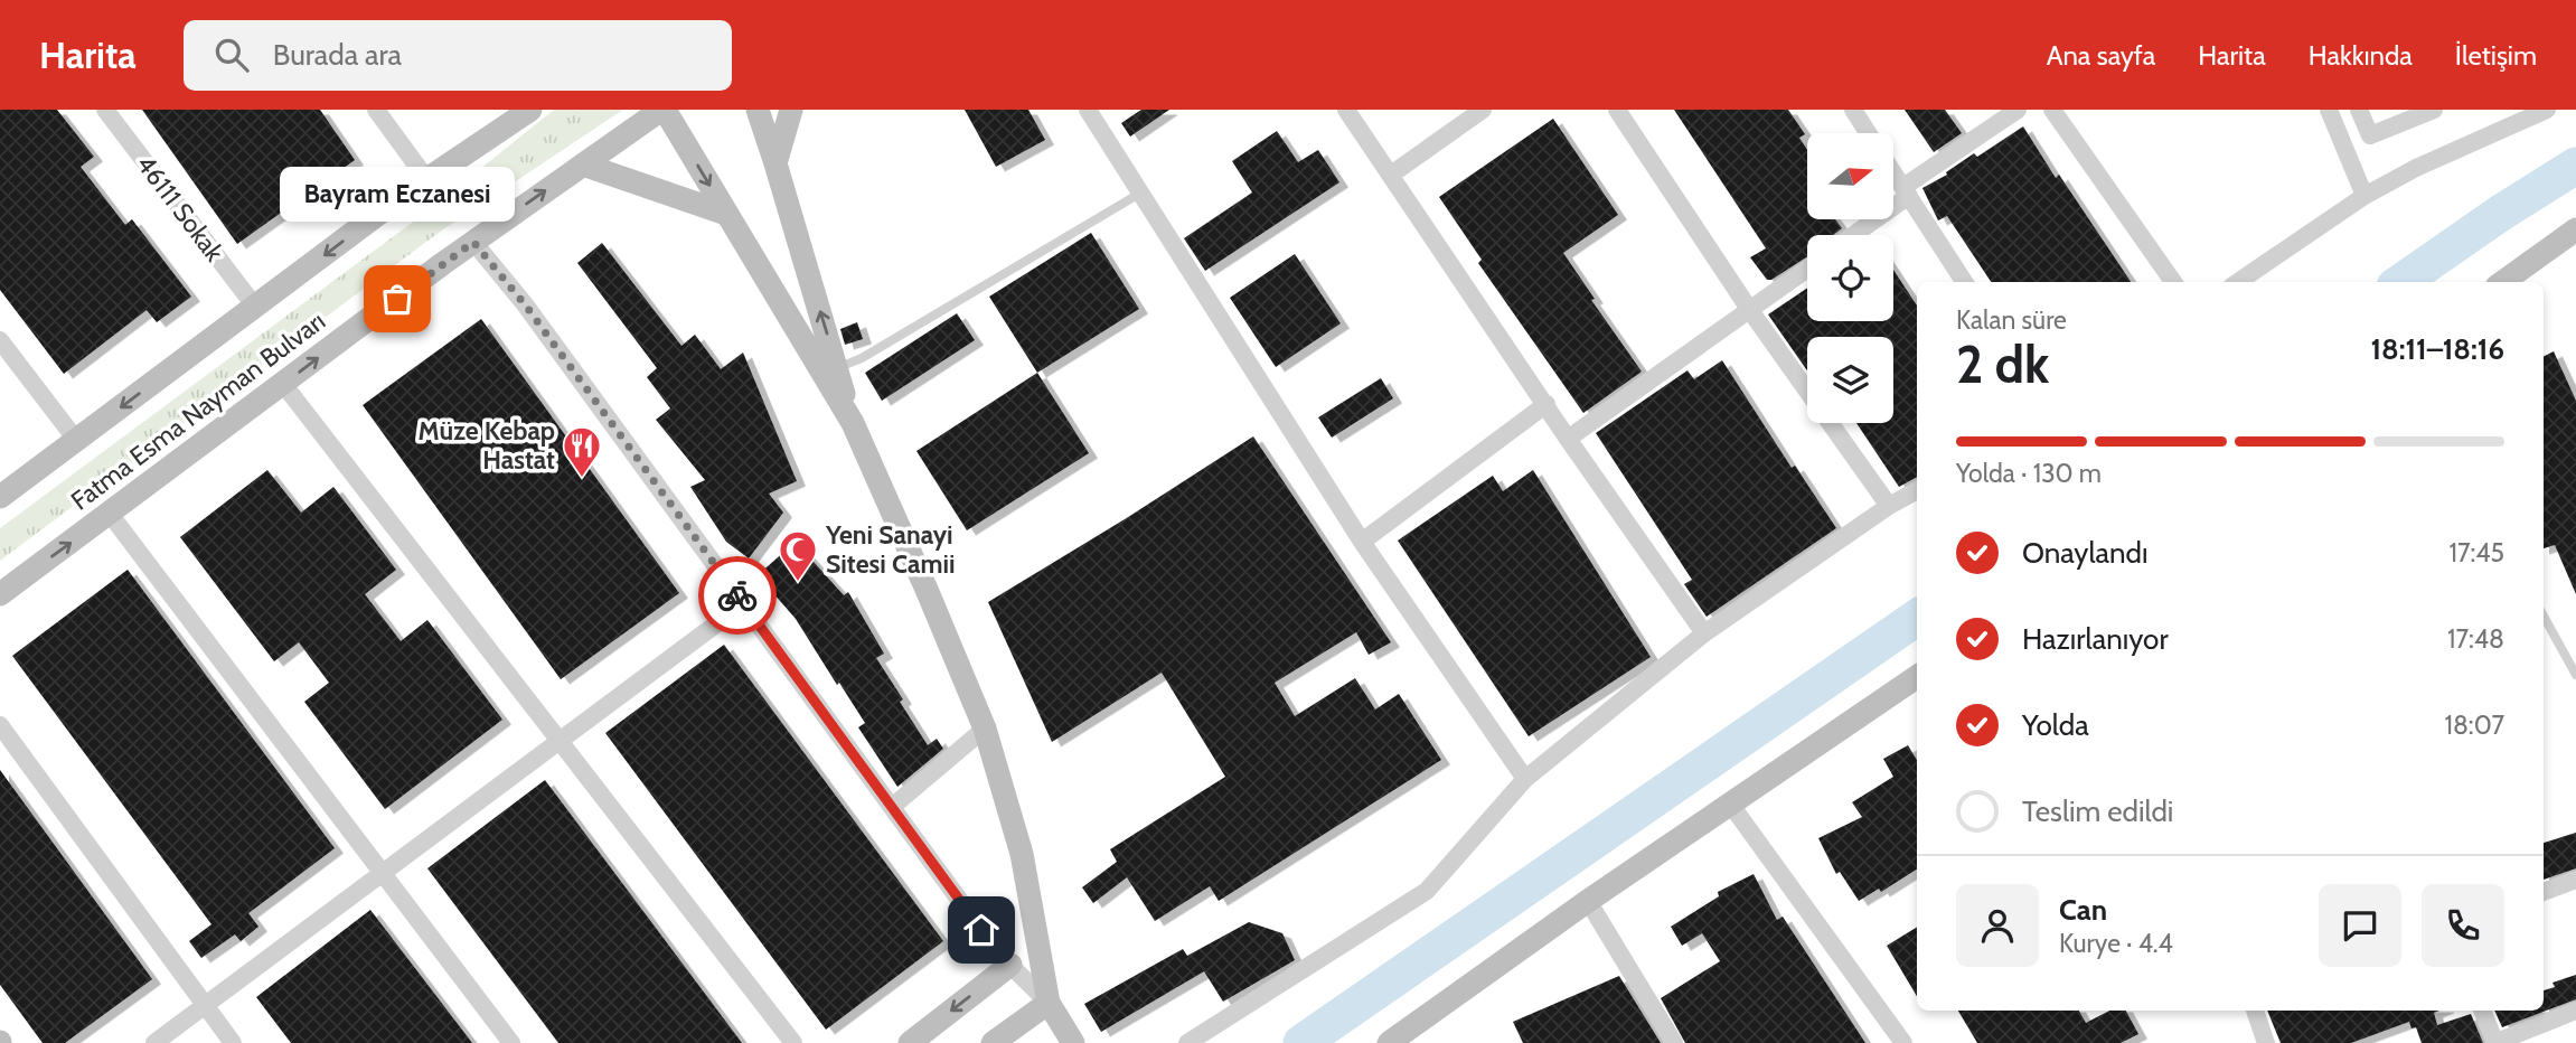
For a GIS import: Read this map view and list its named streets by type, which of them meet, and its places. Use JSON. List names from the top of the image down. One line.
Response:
{"streets":{"main road":["Fatma Esma Nayman Bulvarı"],"street":["46111 Sokak"]},"crossings":[["46111 Sokak","Fatma Esma Nayman Bulvarı"]],"places":{"other":["Bayram Eczanesi"],"restaurant":["Müze Kebap Hastat"],"mosque":["Yeni Sanayi Sitesi Camii"]},"north":"right","page":{"header":"Harita","search":"Burada ara","nav":["Ana sayfa","Harita","Hakkında","İletişim"],"bubble":"Bayram Eczanesi","heading":["2 dk","Kalan süre","18:11–18:16"],"panel":["Can","Kurye · 4.4"],"bar":"Yolda · 130 m","list":[["Onaylandı","17:45"],["Hazırlanıyor","17:48"],["Yolda","18:07"],"Teslim edildi"]}}
